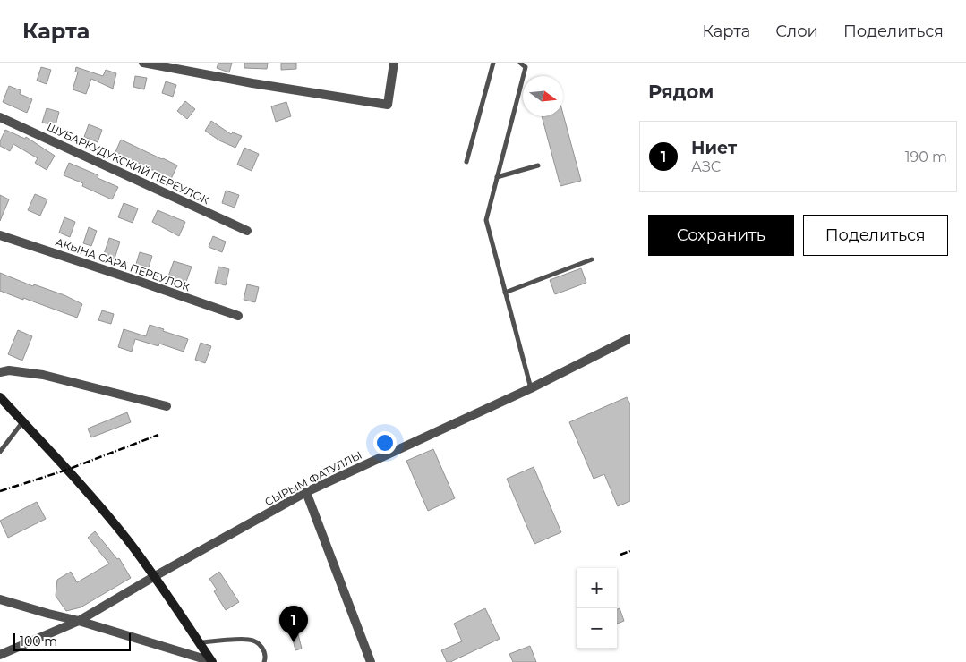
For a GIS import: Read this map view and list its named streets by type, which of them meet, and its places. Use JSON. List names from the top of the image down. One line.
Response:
{"streets":{"street":["ШУБАРКУДУКСКИЙ ПЕРЕУЛОК","АКЫНА САРА ПЕРЕУЛОК","СЫРЫМ ФАТУЛЛЫ"]},"scale_bar":"100 m","north":"right","page":{"header":"Карта","nav":["Карта","Слои","Поделиться"],"heading":"Рядом","list":[{"mark":"1","name":"Ниет","note":"АЗС","value":"190 m"}],"buttons":["Сохранить","Поделиться"],"map_buttons":["+","−"],"pins":"1","scale":"100 m"}}
